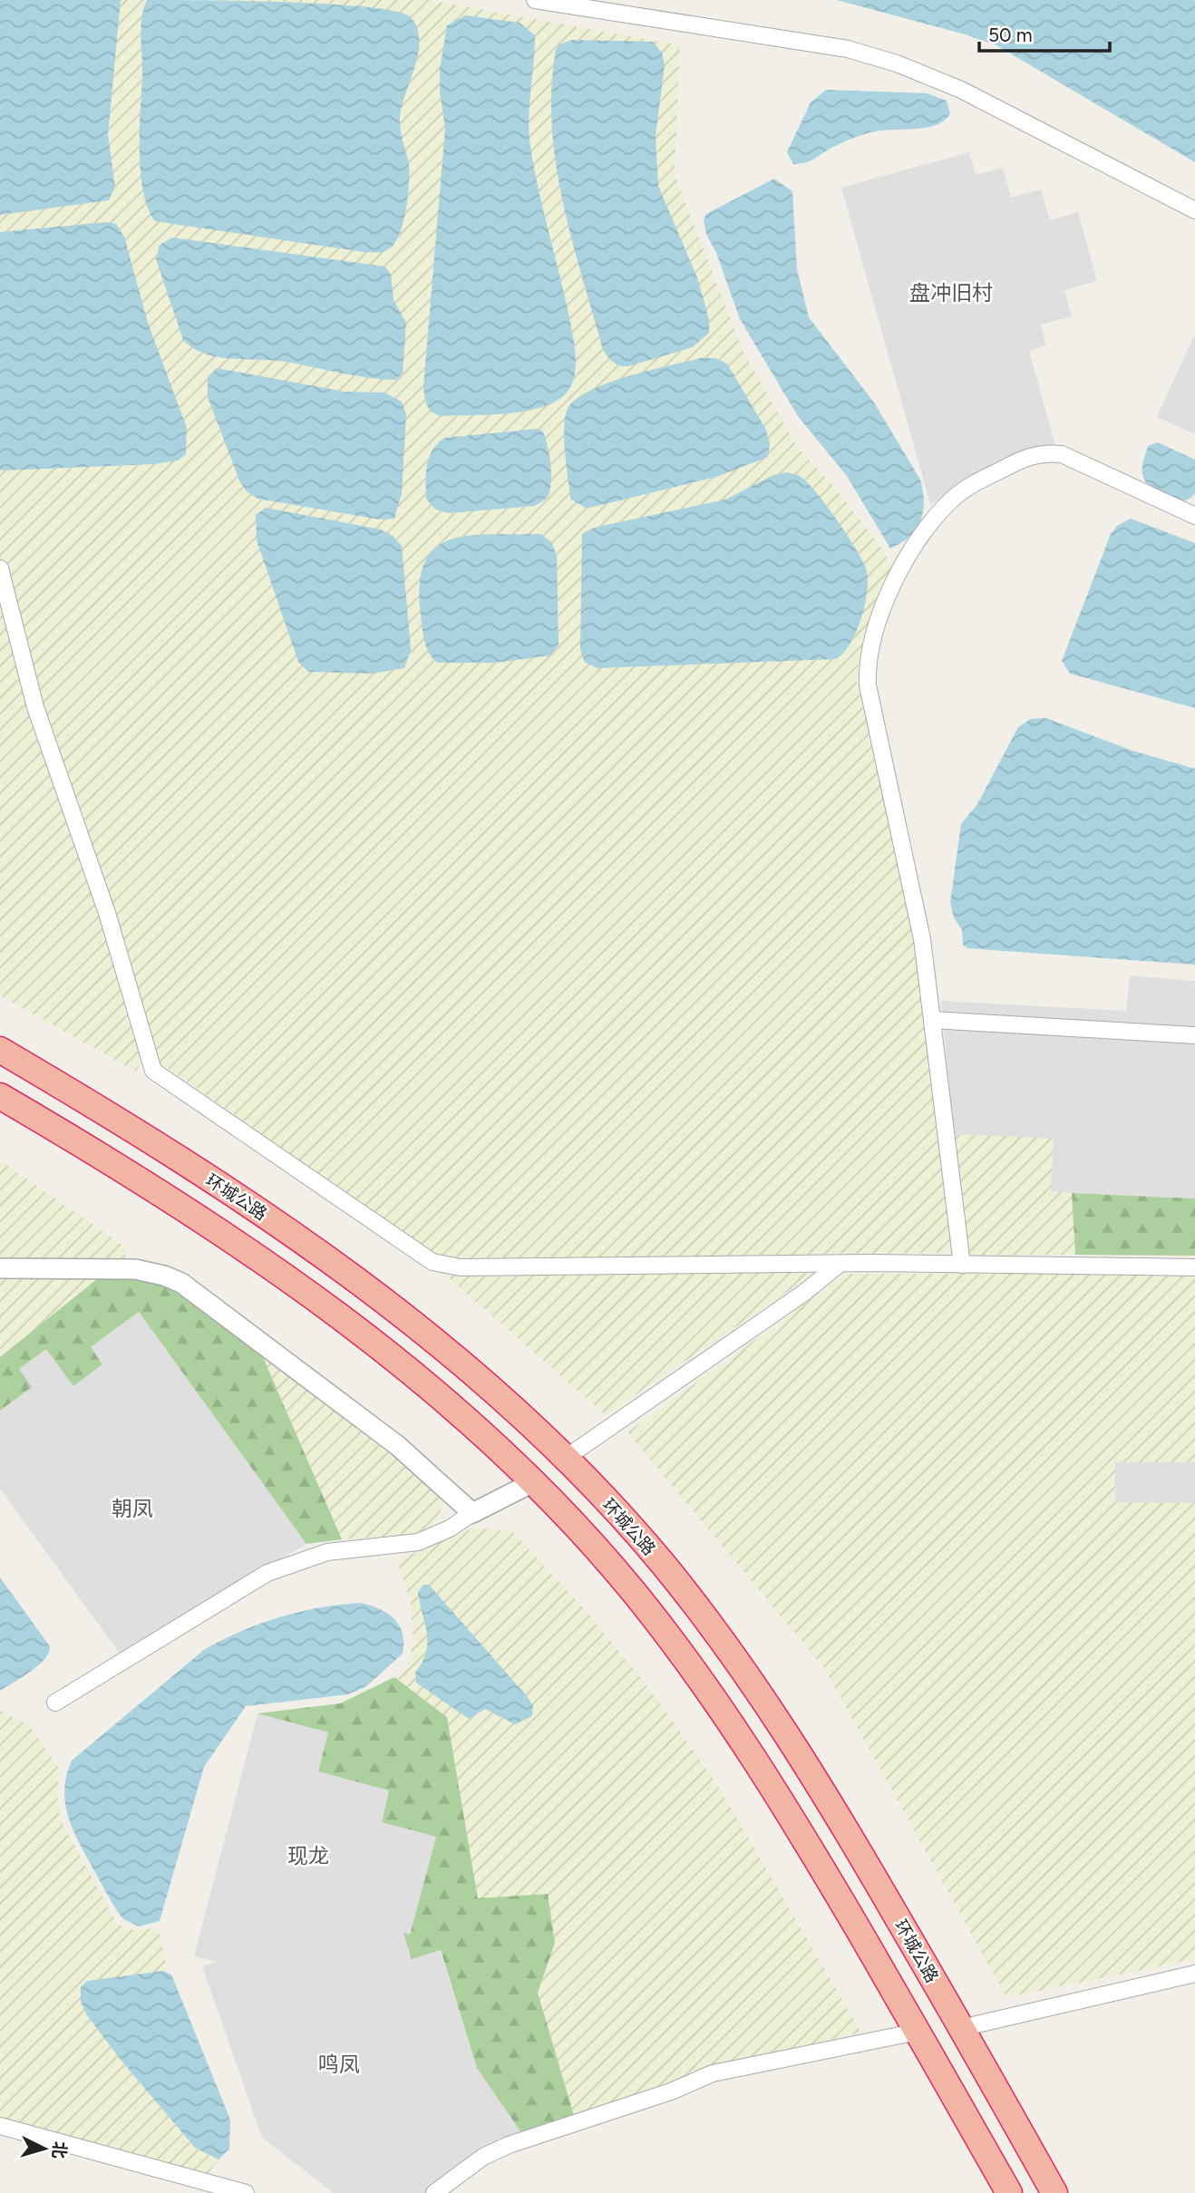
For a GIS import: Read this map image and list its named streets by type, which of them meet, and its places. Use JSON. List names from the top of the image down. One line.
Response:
{"streets":{"highway":["环城公路"]},"districts":["盘冲旧村","朝凤","现龙","鸣凤"],"scale_bar":"50 m","north":"right"}
